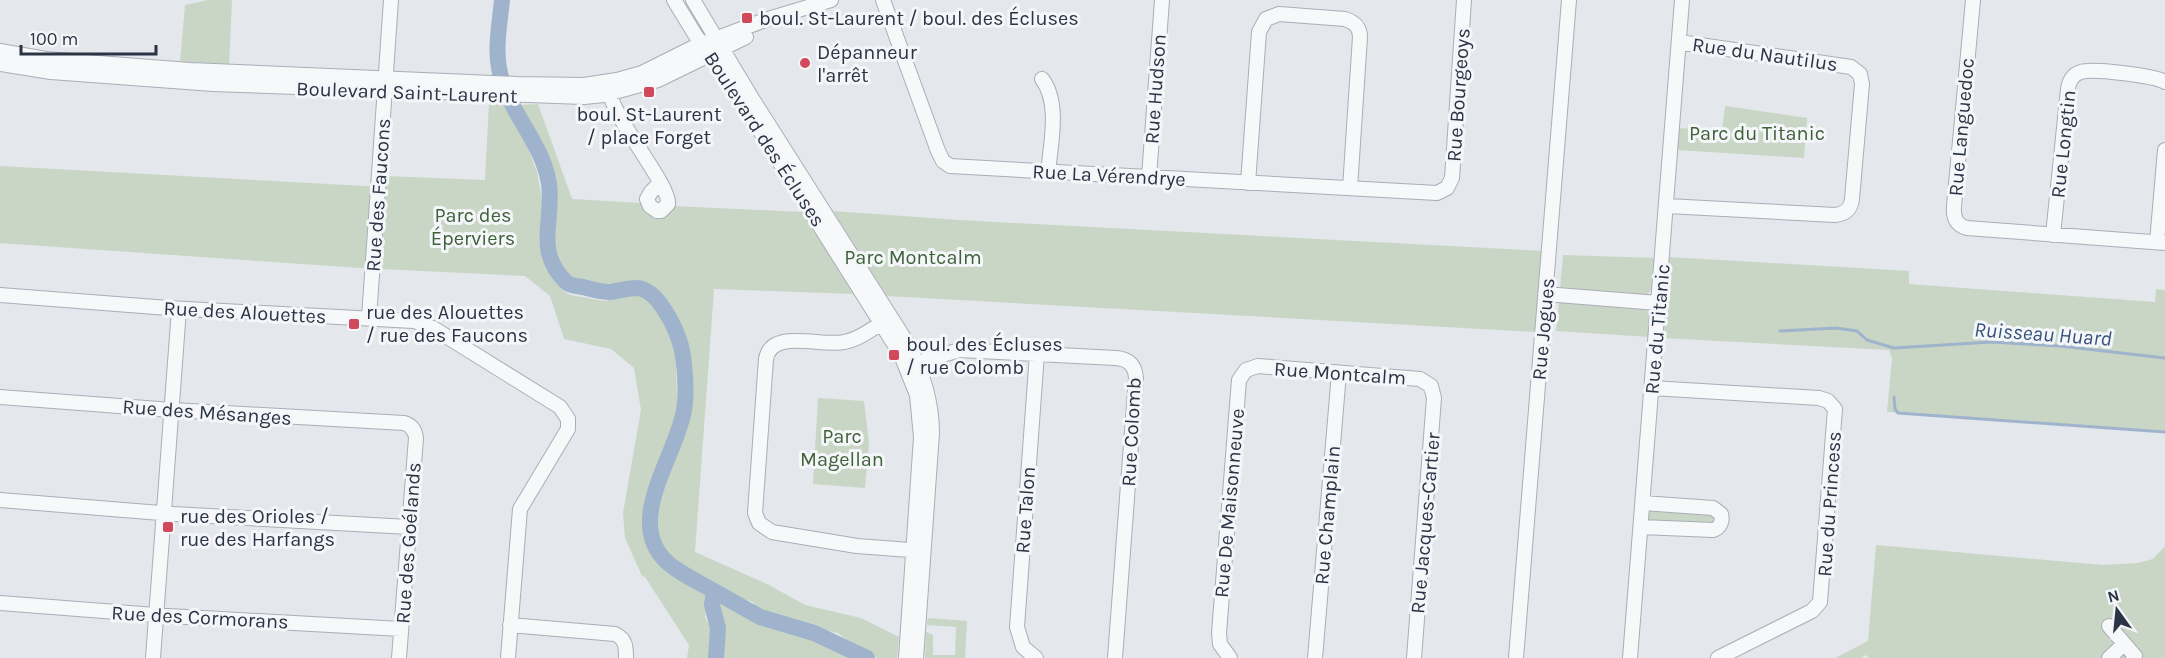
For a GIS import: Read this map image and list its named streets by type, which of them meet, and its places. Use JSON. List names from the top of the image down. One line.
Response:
{"streets":{"street":["Rue du Nautilus","Rue Hudson","Boulevard Saint-Laurent","Rue Bourgeoys","Rue Languedoc","Boulevard des Écluses","Rue Longtin","Rue La Vérendrye","Rue des Faucons","Rue des Alouettes","Rue Jogues","Rue du Titanic","Rue Montcalm","Rue des Mésanges","Rue Colomb","Rue De Maisonneuve","Rue du Princess","Rue Talon","Rue Champlain","Rue Jacques-Cartier","Rue des Goélands","Rue des Cormorans"]},"crossings":[["Rue du Nautilus","Rue du Titanic"],["Rue Hudson","Rue La Vérendrye"],["Boulevard Saint-Laurent","Boulevard des Écluses"],["Boulevard Saint-Laurent","Rue des Faucons"],["Rue Bourgeoys","Rue La Vérendrye"],["Rue Languedoc","Rue Longtin"],["Boulevard des Écluses","Rue Colomb"],["Rue des Faucons","Rue des Alouettes"],["Rue du Titanic","Rue du Princess"],["Rue Montcalm","Rue De Maisonneuve"],["Rue Montcalm","Rue Champlain"],["Rue Montcalm","Rue Jacques-Cartier"],["Rue des Mésanges","Rue des Goélands"],["Rue Colomb","Rue Talon"],["Rue des Goélands","Rue des Cormorans"]],"water":["Ruisseau Huard"],"parks":["Parc du Titanic","Parc des Éperviers","Parc Montcalm","Parc Magellan"],"places":{"transit":["boul. St-Laurent / boul. des Écluses","boul. St-Laurent / place Forget","rue des Alouettes / rue des Faucons","boul. des Écluses / rue Colomb","rue des Orioles / rue des Harfangs"],"other":["Dépanneur l'arrêt"]},"scale_bar":"100 m","north":"top"}
